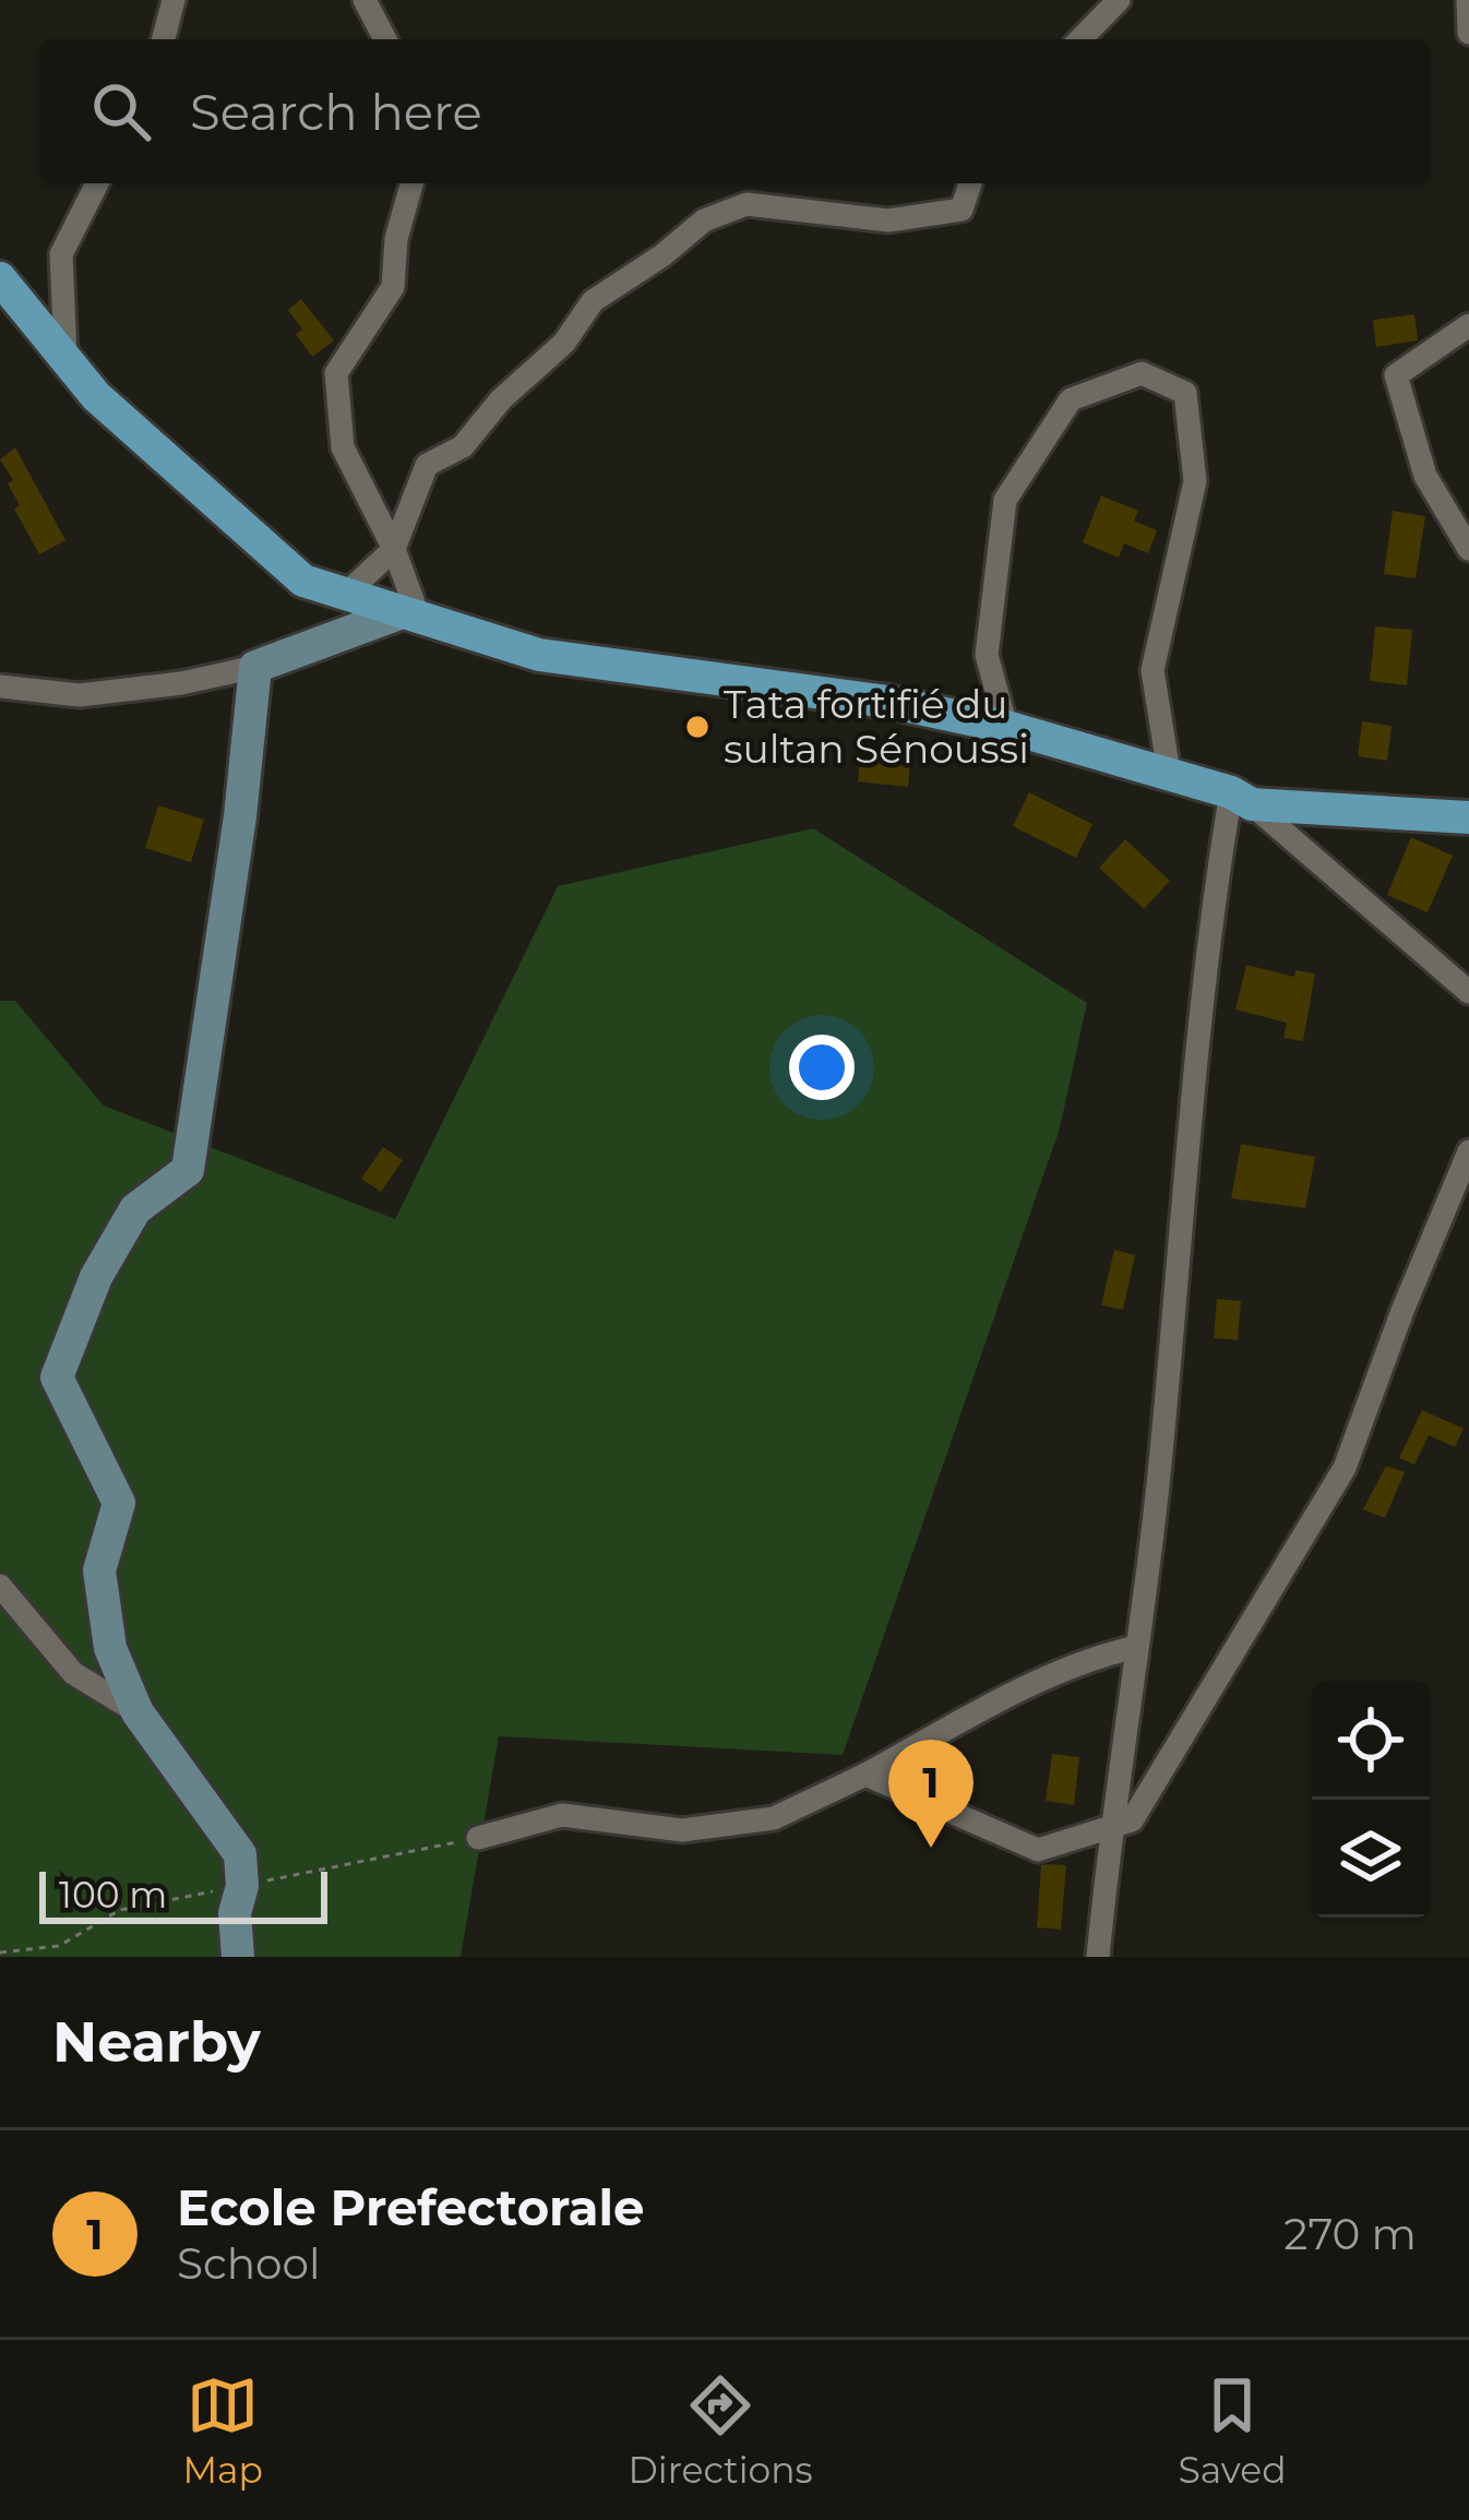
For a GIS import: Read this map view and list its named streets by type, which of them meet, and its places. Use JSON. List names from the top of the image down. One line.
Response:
{"places":["Tata fortifié du sultan Sénoussi"],"scale_bar":"100 m","page":{"search":"Search here","pins":"1","scale":"100 m","heading":"Nearby","list":[{"mark":"1","name":"Ecole Prefectorale","note":"School","value":"270 m"}],"nav":["Map","Directions","Saved"]}}
